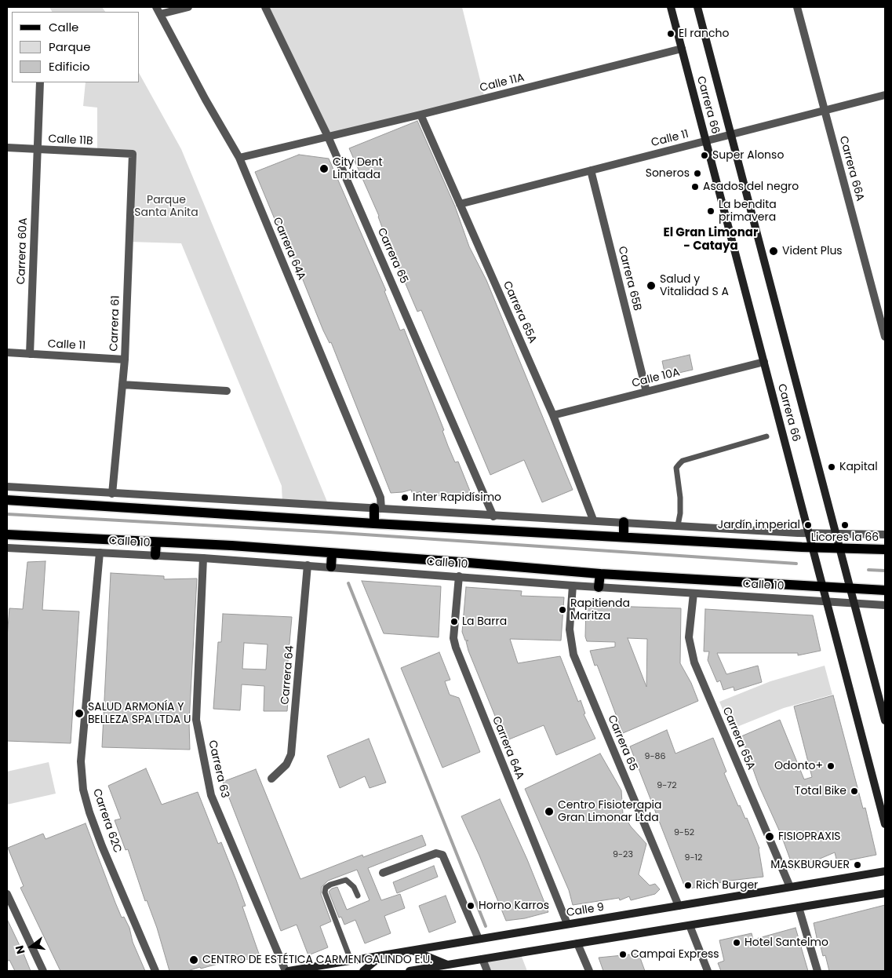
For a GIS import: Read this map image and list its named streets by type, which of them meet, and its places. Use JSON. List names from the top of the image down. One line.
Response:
{"streets":{"main road":["Carrera 66","Calle 10","Calle 9"],"street":["Calle 11A","Calle 11","Calle 11B","Carrera 66A","Carrera 64A","Carrera 60A","Carrera 65","Carrera 65B","Carrera 65A","Carrera 61","Calle 10A","Carrera 64","Carrera 63","Carrera 62C"]},"crossings":[["Calle 11A","Carrera 66"],["Calle 11A","Carrera 64A"],["Calle 11A","Carrera 65"],["Calle 11A","Carrera 65A"],["Carrera 66","Calle 11"],["Carrera 66","Calle 10A"],["Carrera 66","Calle 10"],["Calle 11","Carrera 66A"],["Calle 11","Carrera 60A"],["Calle 11","Carrera 65B"],["Calle 11","Carrera 65A"],["Calle 11","Carrera 61"],["Calle 11B","Carrera 60A"],["Calle 11B","Carrera 61"],["Carrera 64A","Calle 10"],["Carrera 64A","Calle 9"],["Carrera 65","Calle 10"],["Carrera 65","Calle 9"],["Carrera 65B","Calle 10A"],["Carrera 65A","Calle 10A"],["Carrera 65A","Calle 10"],["Carrera 65A","Calle 9"],["Calle 10","Carrera 64"],["Calle 10","Carrera 63"],["Calle 10","Carrera 62C"]],"districts":["El Gran Limonar - Cataya"],"parks":["Parque Santa Anita"],"places":["El rancho","Super Alonso","City Dent Limitada","Soneros","Asados del negro","La bendita primavera","Vident Plus","Salud y Vitalidad S A","Kapital","Inter Rapidísimo","Jardín imperial","Licores la 66","Rapitienda Maritza","La Barra","SALUD ARMONÍA Y BELLEZA SPA LTDA U","Odonto+","Total Bike","Centro Fisioterapia Gran Limonar Ltda","FISIOPRAXIS","MASKBURGUER","Rich Burger","Horno Karros","Hotel Santelmo","Campai Express","CENTRO DE ESTÉTICA CARMEN GALINDO E.U."],"house_numbers":["9-86","9-72","9-52","9-23","9-12"],"legend":["Calle","Parque","Edificio"],"north":"left"}
